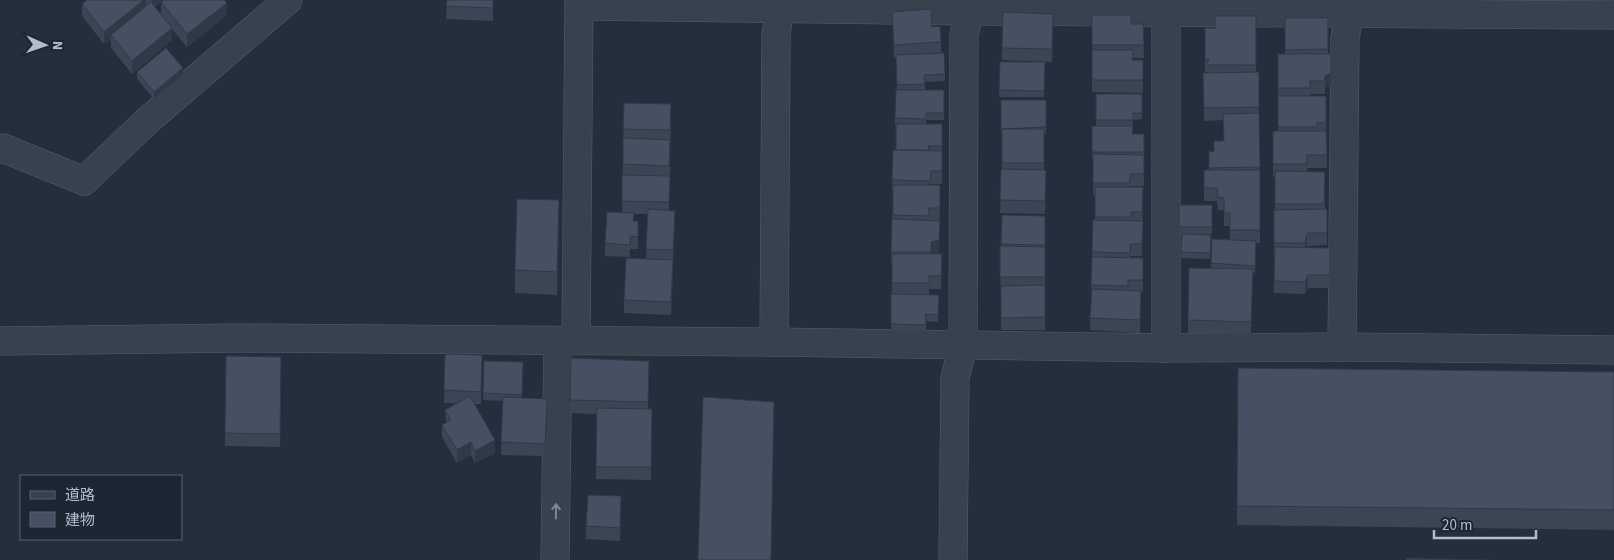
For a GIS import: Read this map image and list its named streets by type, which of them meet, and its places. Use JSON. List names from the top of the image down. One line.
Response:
{"legend":["道路","建物"],"scale_bar":"20 m","north":"right"}
